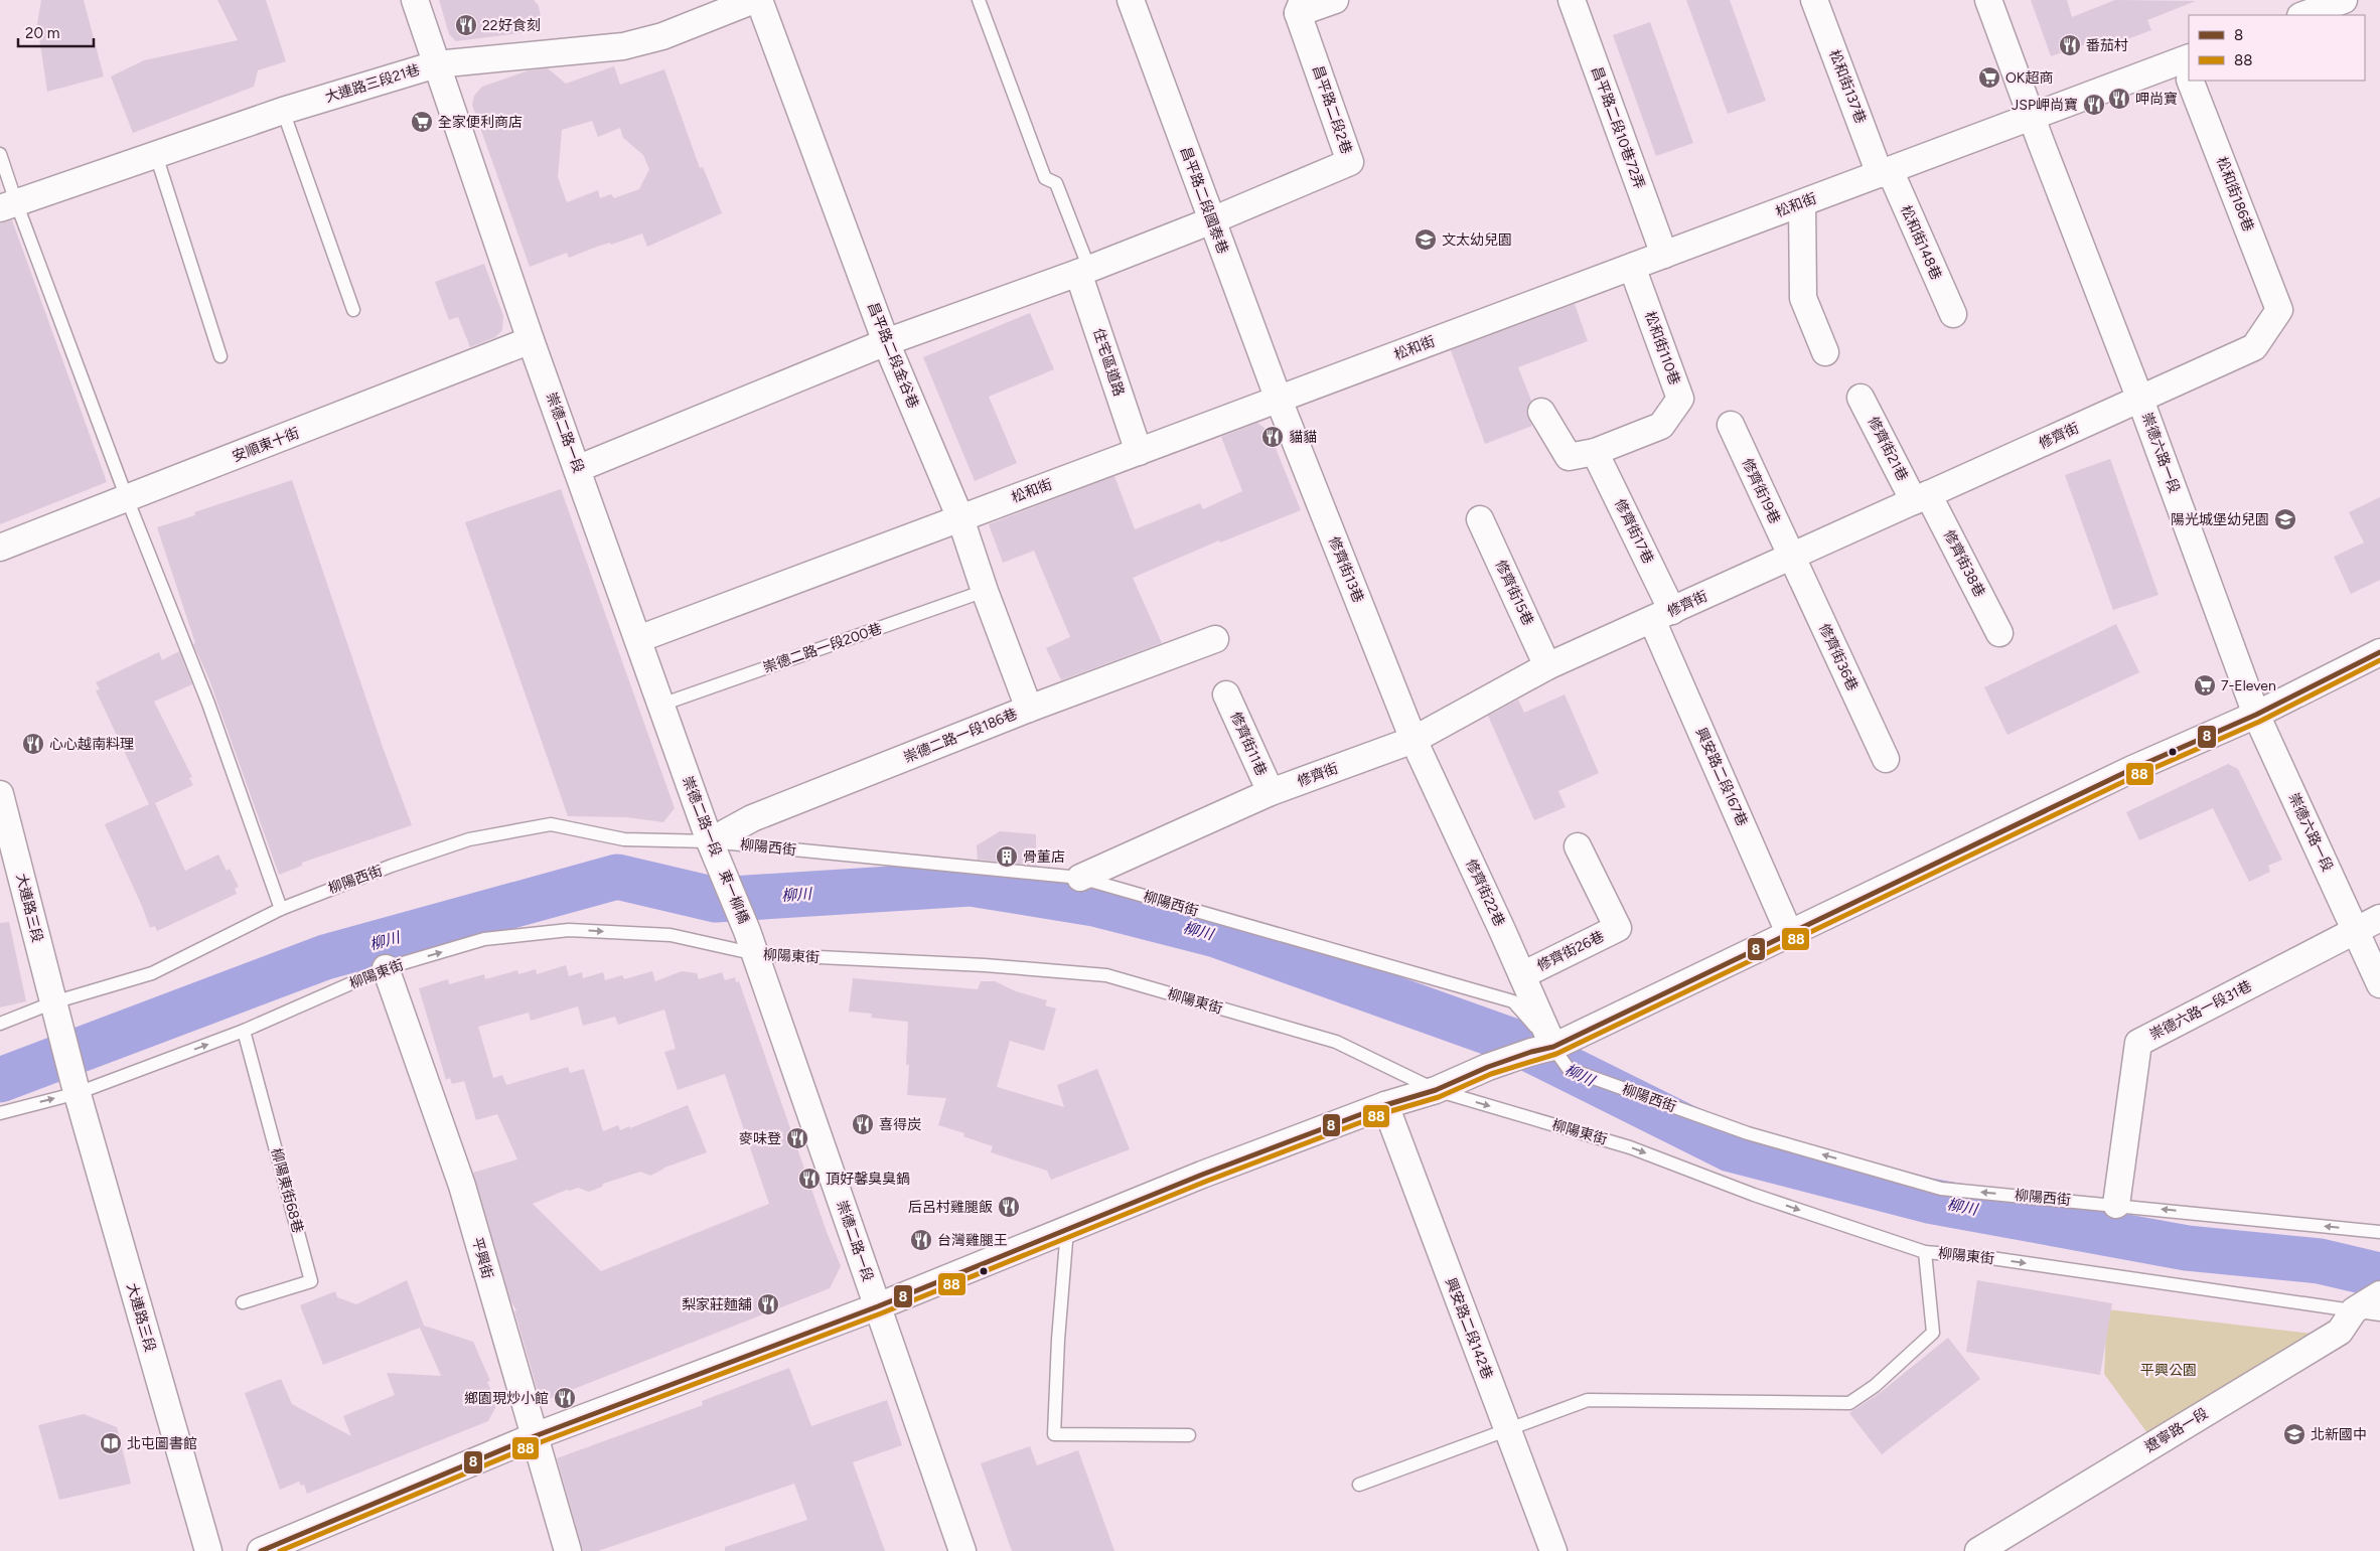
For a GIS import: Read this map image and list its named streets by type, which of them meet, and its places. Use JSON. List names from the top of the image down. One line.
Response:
{"streets":{"street":["大連路三段21巷","松和街137巷","昌平路二段2巷","昌平路二段10巷72弄","松和街186巷","昌平路二段國泰巷","松和街","松和街148巷","松和街110巷","昌平路二段金谷巷","住宅區道路","崇德二路一段","修齊街","安順東十街","修齊街21巷","崇德六路一段","修齊街19巷","修齊街17巷","修齊街38巷","修齊街13巷","修齊街15巷","修齊街36巷","崇德二路一段186巷","修齊街11巷","興安路二段167巷","修齊街22巷","東一柳橋","大連路三段","修齊街26巷","崇德六路一段31巷","平興街","興安路二段142巷","遼寧路一段"],"lane":["崇德二路一段200巷","柳陽西街","柳陽東街","柳陽東街68巷"]},"crossings":[["大連路三段21巷","崇德二路一段"],["松和街137巷","松和街"],["松和街137巷","松和街148巷"],["昌平路二段2巷","昌平路二段國泰巷"],["昌平路二段10巷72弄","松和街"],["松和街186巷","修齊街"],["昌平路二段國泰巷","松和街"],["昌平路二段國泰巷","修齊街13巷"],["松和街","松和街148巷"],["松和街","松和街110巷"],["松和街","昌平路二段金谷巷"],["松和街","住宅區道路"],["松和街","崇德二路一段"],["松和街","崇德六路一段"],["松和街","修齊街13巷"],["松和街110巷","修齊街17巷"],["昌平路二段金谷巷","崇德二路一段200巷"],["昌平路二段金谷巷","崇德二路一段186巷"],["崇德二路一段","安順東十街"],["崇德二路一段","崇德二路一段200巷"],["崇德二路一段","崇德二路一段186巷"],["崇德二路一段","柳陽西街"],["崇德二路一段","東一柳橋"],["崇德二路一段","柳陽東街"],["修齊街","修齊街21巷"],["修齊街","崇德六路一段"],["修齊街","修齊街19巷"],["修齊街","修齊街17巷"],["修齊街","修齊街38巷"],["修齊街","修齊街13巷"],["修齊街","修齊街15巷"],["修齊街","修齊街36巷"],["修齊街","修齊街11巷"],["修齊街","興安路二段167巷"],["修齊街","柳陽西街"],["修齊街","修齊街22巷"],["修齊街21巷","修齊街38巷"],["崇德六路一段","崇德六路一段31巷"],["修齊街19巷","修齊街36巷"],["修齊街17巷","興安路二段167巷"],["修齊街13巷","修齊街22巷"],["崇德二路一段186巷","柳陽西街"],["崇德二路一段186巷","東一柳橋"],["柳陽西街","修齊街22巷"],["柳陽西街","東一柳橋"],["柳陽西街","大連路三段"],["柳陽西街","崇德六路一段31巷"],["修齊街22巷","修齊街26巷"],["東一柳橋","柳陽東街"],["大連路三段","柳陽東街"],["柳陽東街","柳陽東街68巷"],["柳陽東街","平興街"],["柳陽東街","遼寧路一段"]],"one_way":["柳陽東街"],"water":["柳川"],"parks":["平興公園"],"places":{"restaurant":["22好食刻","番茄村","呷尚寶","JSP岬尚寶","貓貓","心心越南料理","喜得炭","麥味登","頂好馨臭臭鍋","后呂村雞腿飯","台灣雞腿王","梨家莊麵舖","鄉園現炒小館"],"supermarket":["OK超商","全家便利商店","7-Eleven"],"school or university":["文太幼兒園","陽光城堡幼兒園","北新國中"],"building":["骨董店"],"library":["北屯圖書館"]},"lines":["transit line 8","transit line 88"],"legend":["8","88"],"scale_bar":"20 m"}
